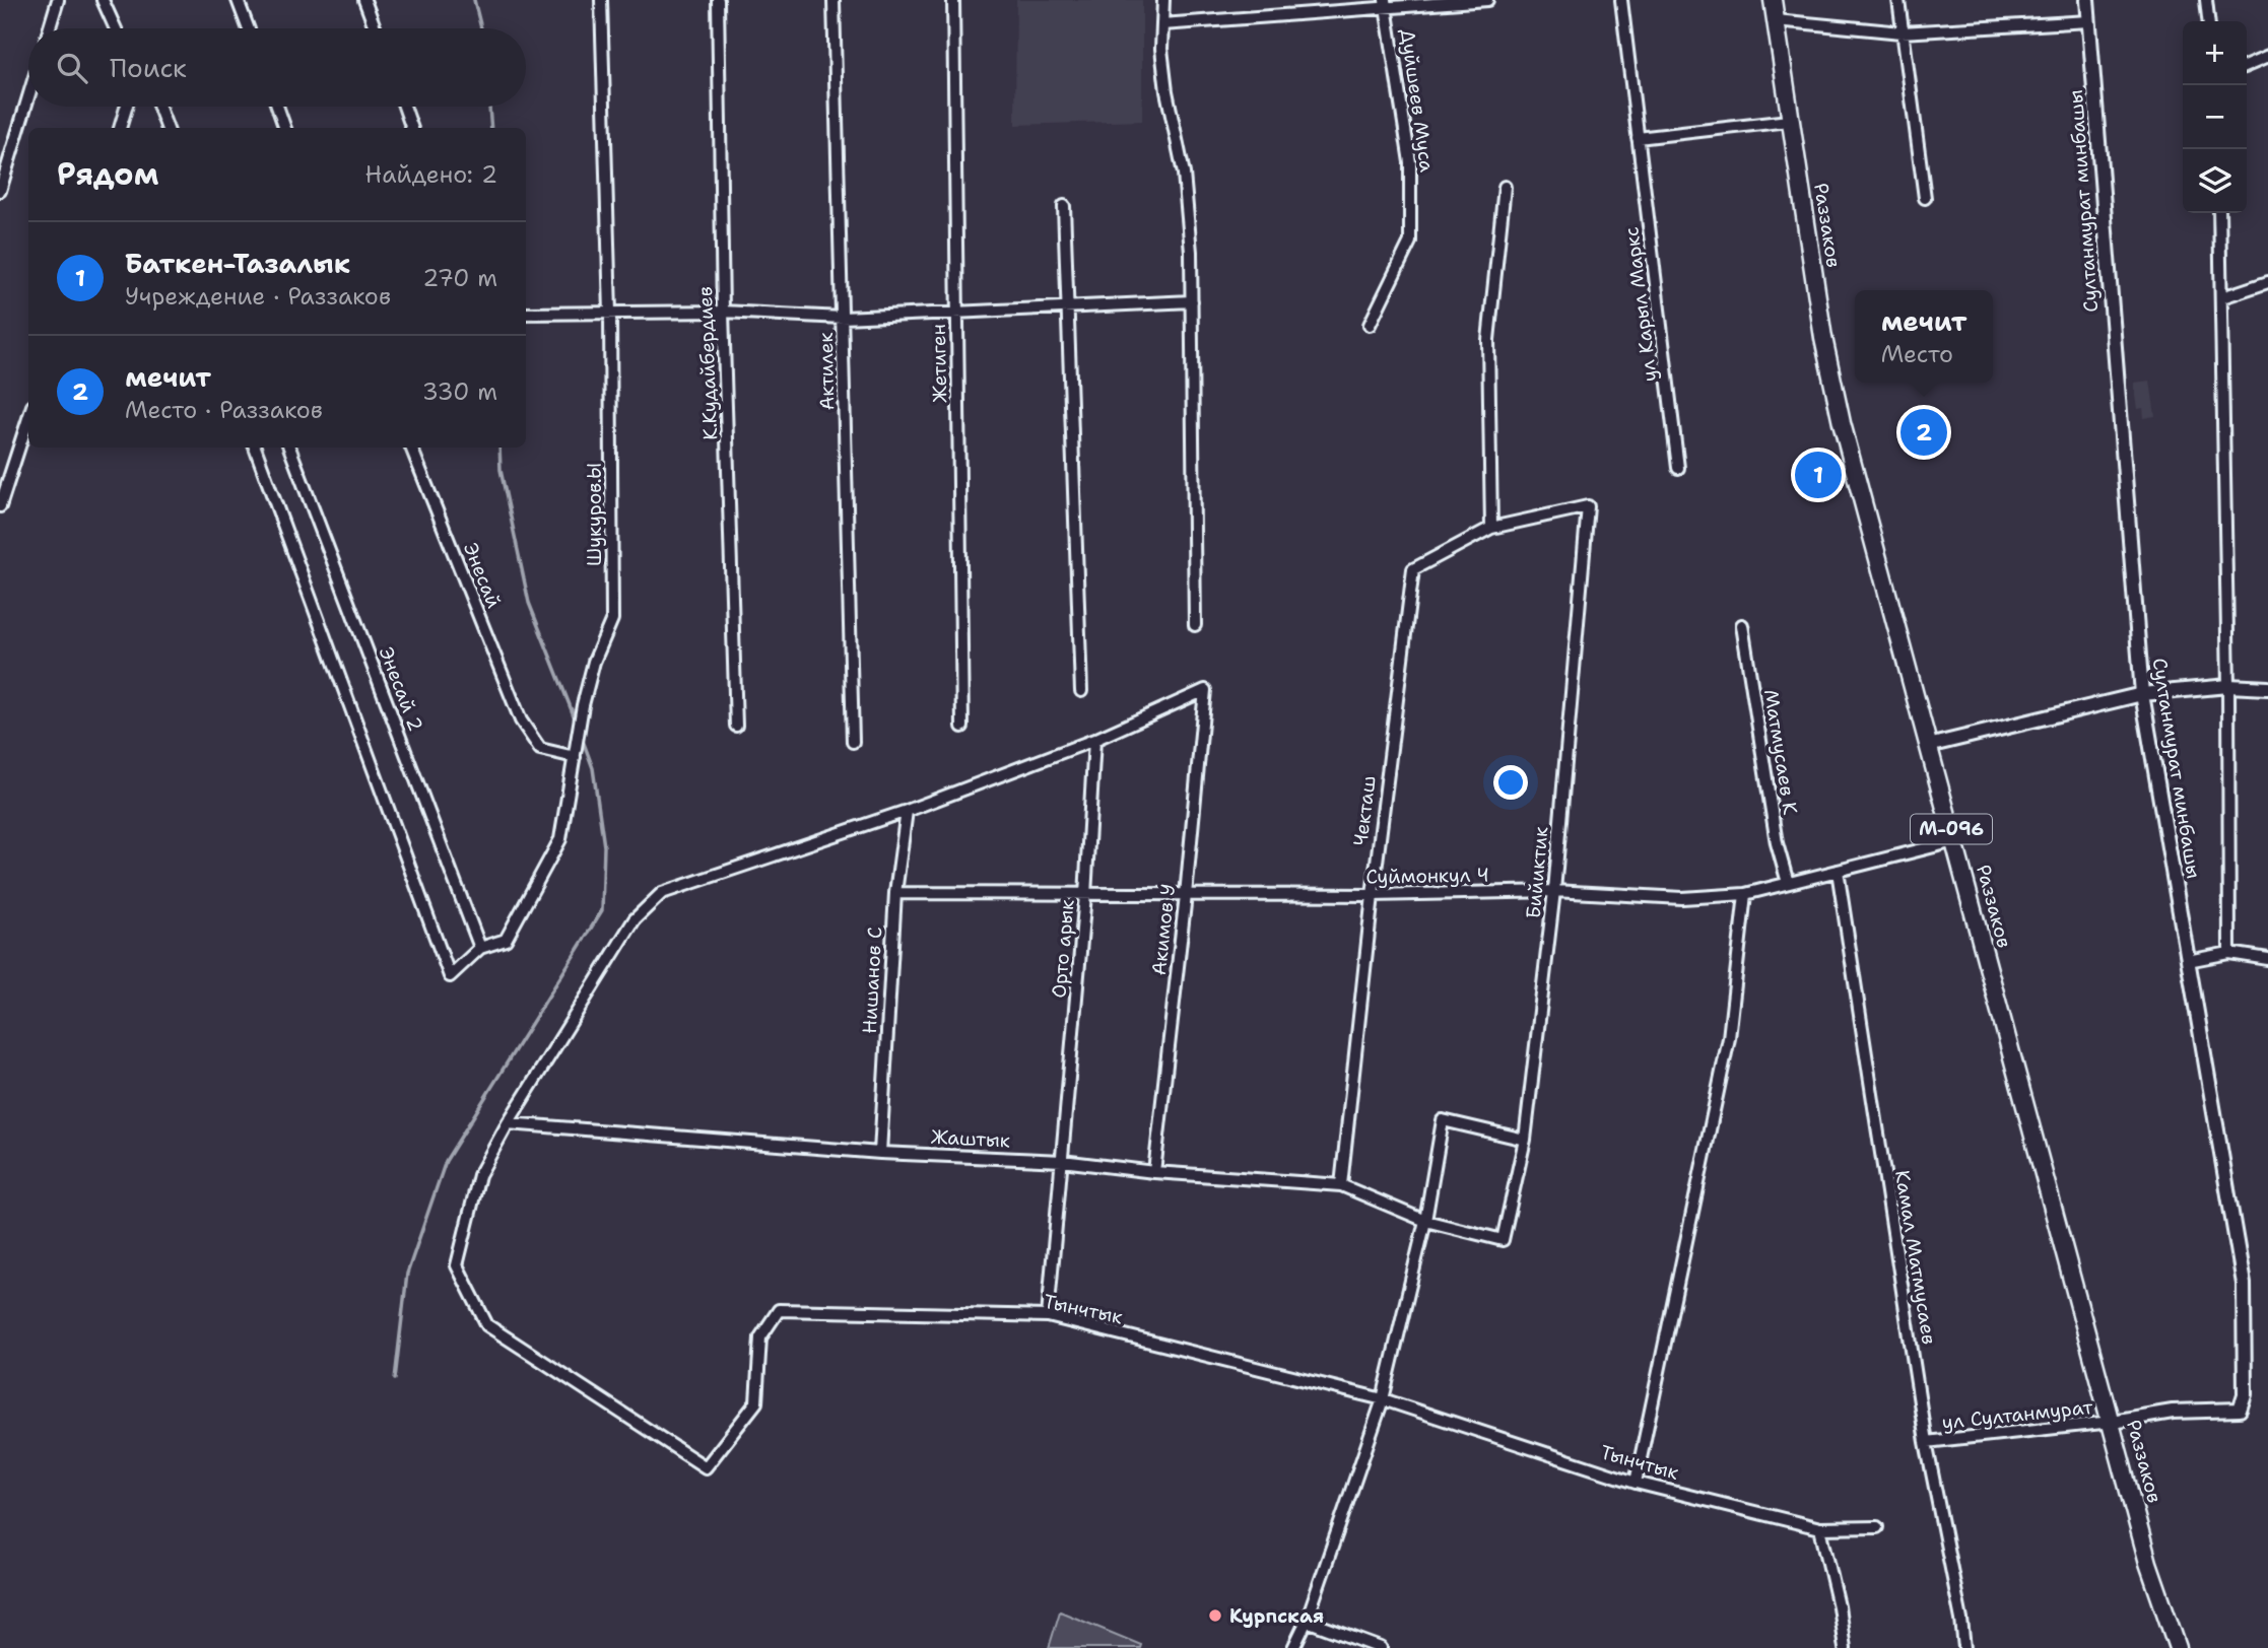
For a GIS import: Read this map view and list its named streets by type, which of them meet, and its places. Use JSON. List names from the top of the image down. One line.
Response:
{"streets":{"main road":["Раззаков","М-096"],"street":["Дуйшеев Муса","Султанмурат минбашы","ул Карыл Маркс","К.Кудайбердиев","Жетиген","Актилек","Шукуров.Ы","Энесай","Энесай 2","Матмусаев К","Чекташ","Бийиктик","Суймонкул Ч","Акимов У","Орто арык","Нишанов С","Жаштык","Камал Матмусаев","Тынчтык","ул Султанмурат"]},"crossings":[["Султанмурат минбашы","Раззаков"],["Султанмурат минбашы","ул Султанмурат"],["Раззаков","Суймонкул Ч"],["Раззаков","ул Султанмурат"],["Шукуров.Ы","Энесай"],["Шукуров.Ы","Энесай 2"],["Матмусаев К","Суймонкул Ч"],["Чекташ","Бийиктик"],["Чекташ","Суймонкул Ч"],["Чекташ","Жаштык"],["Бийиктик","Суймонкул Ч"],["Бийиктик","Жаштык"],["Суймонкул Ч","Акимов У"],["Суймонкул Ч","Орто арык"],["Суймонкул Ч","Нишанов С"],["Суймонкул Ч","Камал Матмусаев"],["Акимов У","Орто арык"],["Акимов У","Жаштык"],["Орто арык","Жаштык"],["Орто арык","Тынчтык"],["Нишанов С","Жаштык"],["Жаштык","Тынчтык"],["Камал Матмусаев","ул Султанмурат"]],"places":["Курпская"],"page":{"map_buttons":["+","−"],"search":"Поиск","heading":["Рядом","Найдено: 2"],"list":[{"mark":"1","name":"Баткен-Тазалык","note":"Учреждение · Раззаков","value":"270 m"},{"mark":"2","name":"мечит","note":"Место · Раззаков","value":"330 m"}],"popup":["мечит","Место"],"pins":["2","1"]}}
